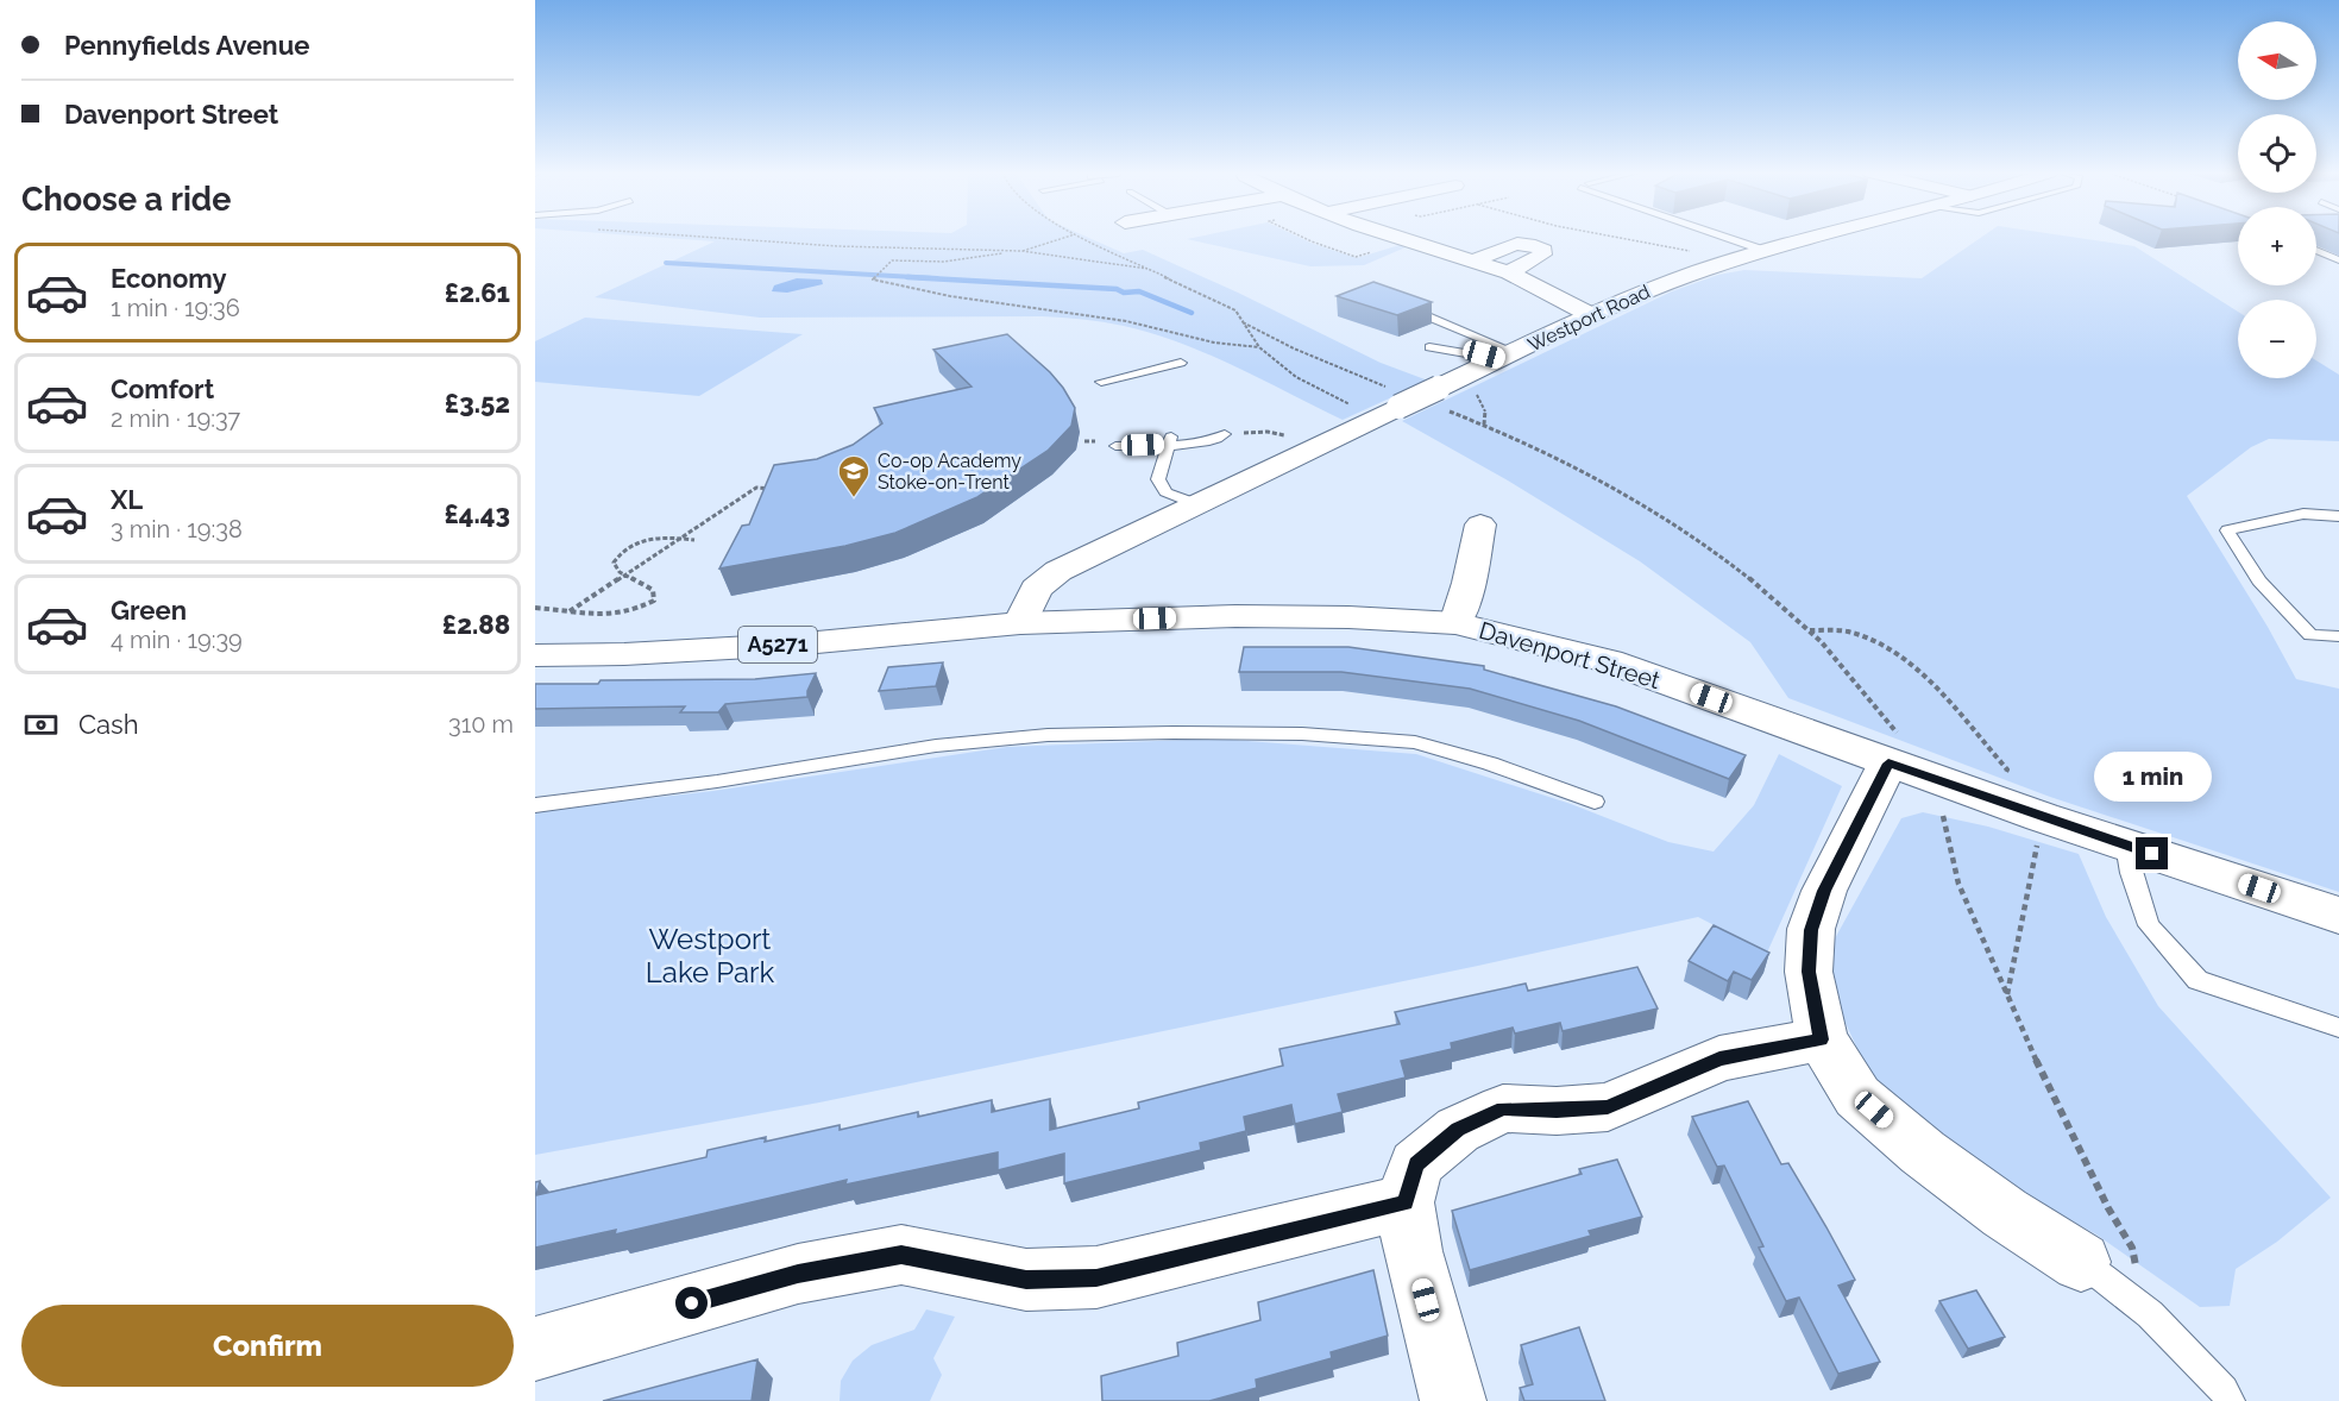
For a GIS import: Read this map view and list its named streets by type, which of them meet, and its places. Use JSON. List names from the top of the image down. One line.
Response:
{"streets":{"street":["Westport Road","A5271","Davenport Street"]},"crossings":[["Westport Road","A5271"],["Westport Road","Davenport Street"],["A5271","Davenport Street"]],"parks":["Westport Lake Park"],"places":{"school or university":["Co-op Academy Stoke-on-Trent"]},"north":"left","page":{"banner":["Pennyfields Avenue","Davenport Street"],"map_buttons":["+","−"],"heading":"Choose a ride","list":[{"name":"Economy","note":"1 min · 19:36","value":"£2.61"},{"name":"Comfort","note":"2 min · 19:37","value":"£3.52"},{"name":"XL","note":"3 min · 19:38","value":"£4.43"},{"name":"Green","note":"4 min · 19:39","value":"£2.88"}],"pay":["Cash","310 m"],"bubble":"1 min","buttons":"Confirm"}}
